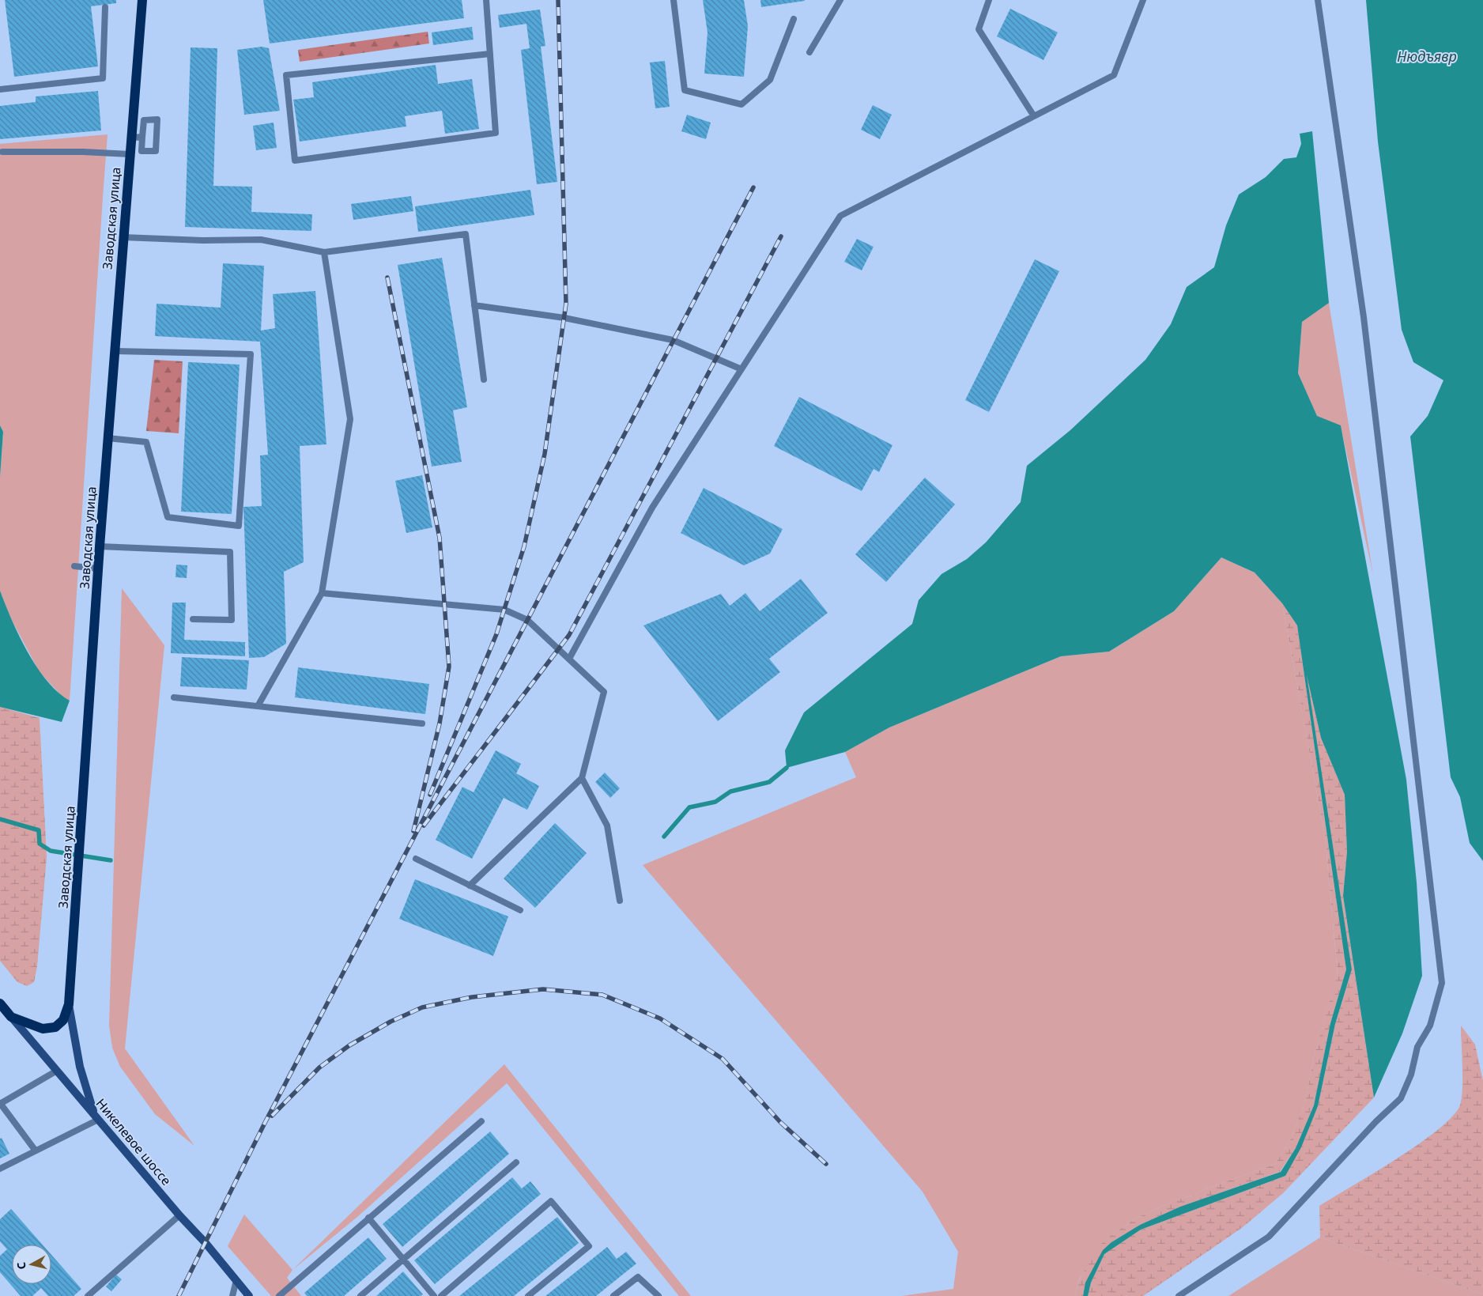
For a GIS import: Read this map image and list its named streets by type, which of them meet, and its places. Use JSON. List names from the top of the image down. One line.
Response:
{"streets":{"main road":["Заводская улица","Никелевое шоссе"]},"crossings":[["Заводская улица","Никелевое шоссе"]],"water":["Нюдъявр"],"north":"left"}
